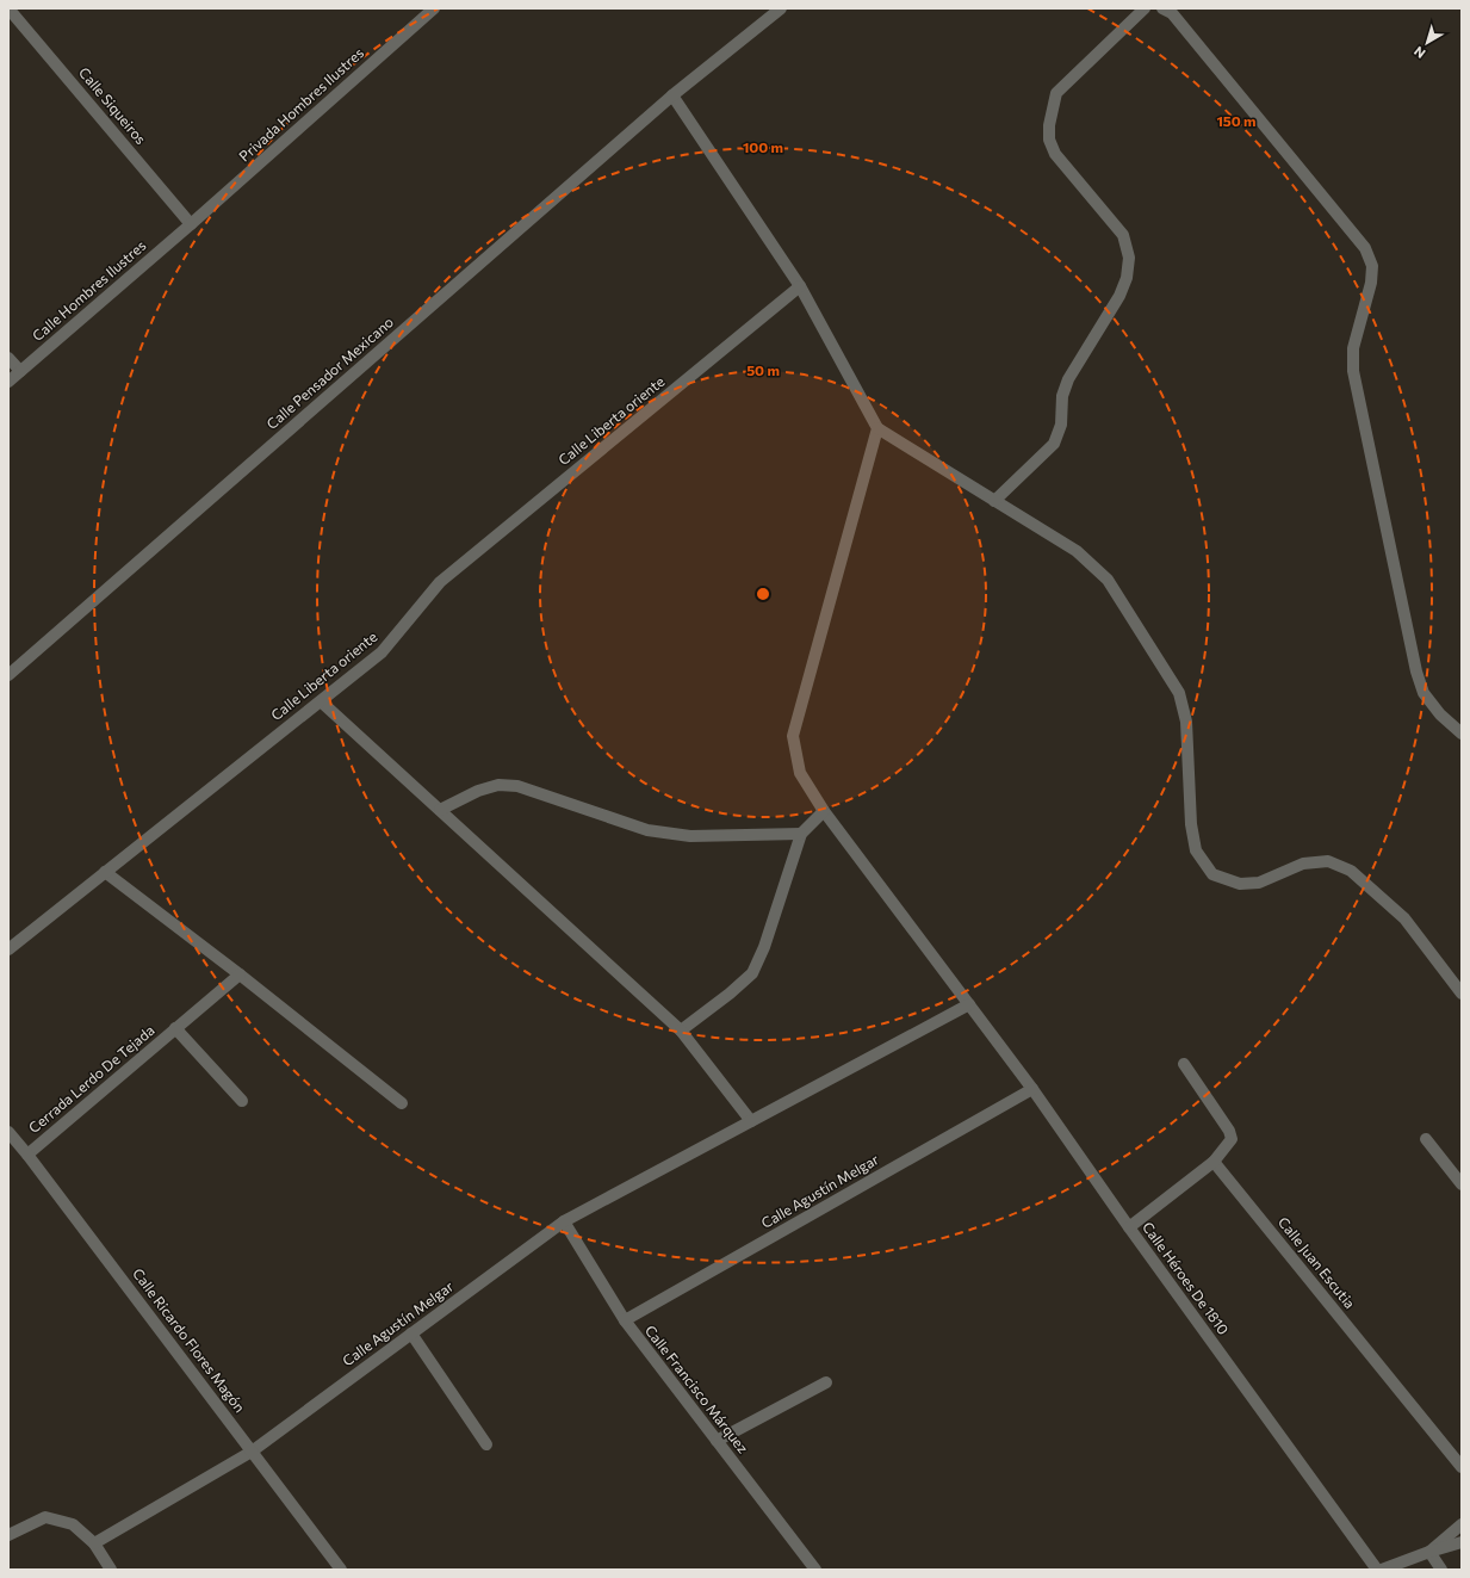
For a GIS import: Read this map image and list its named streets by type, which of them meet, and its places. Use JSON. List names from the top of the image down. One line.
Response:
{"streets":{"street":["Privada Hombres Ilustres","Calle Siqueiros","Calle Hombres Ilustres","Calle Pensador Mexicano","Calle Liberta oriente","Cerrada Lerdo De Tejada","Calle Agustín Melgar","Calle Juan Escutia","Calle Héroes De 1810","Calle Ricardo Flores Magón","Calle Francisco Márquez"]},"crossings":[["Privada Hombres Ilustres","Calle Siqueiros"],["Privada Hombres Ilustres","Calle Hombres Ilustres"],["Calle Siqueiros","Calle Hombres Ilustres"],["Cerrada Lerdo De Tejada","Calle Ricardo Flores Magón"],["Calle Agustín Melgar","Calle Héroes De 1810"],["Calle Agustín Melgar","Calle Ricardo Flores Magón"],["Calle Agustín Melgar","Calle Francisco Márquez"]],"north":"bottom left","rings":["150 m","100 m","50 m"]}
